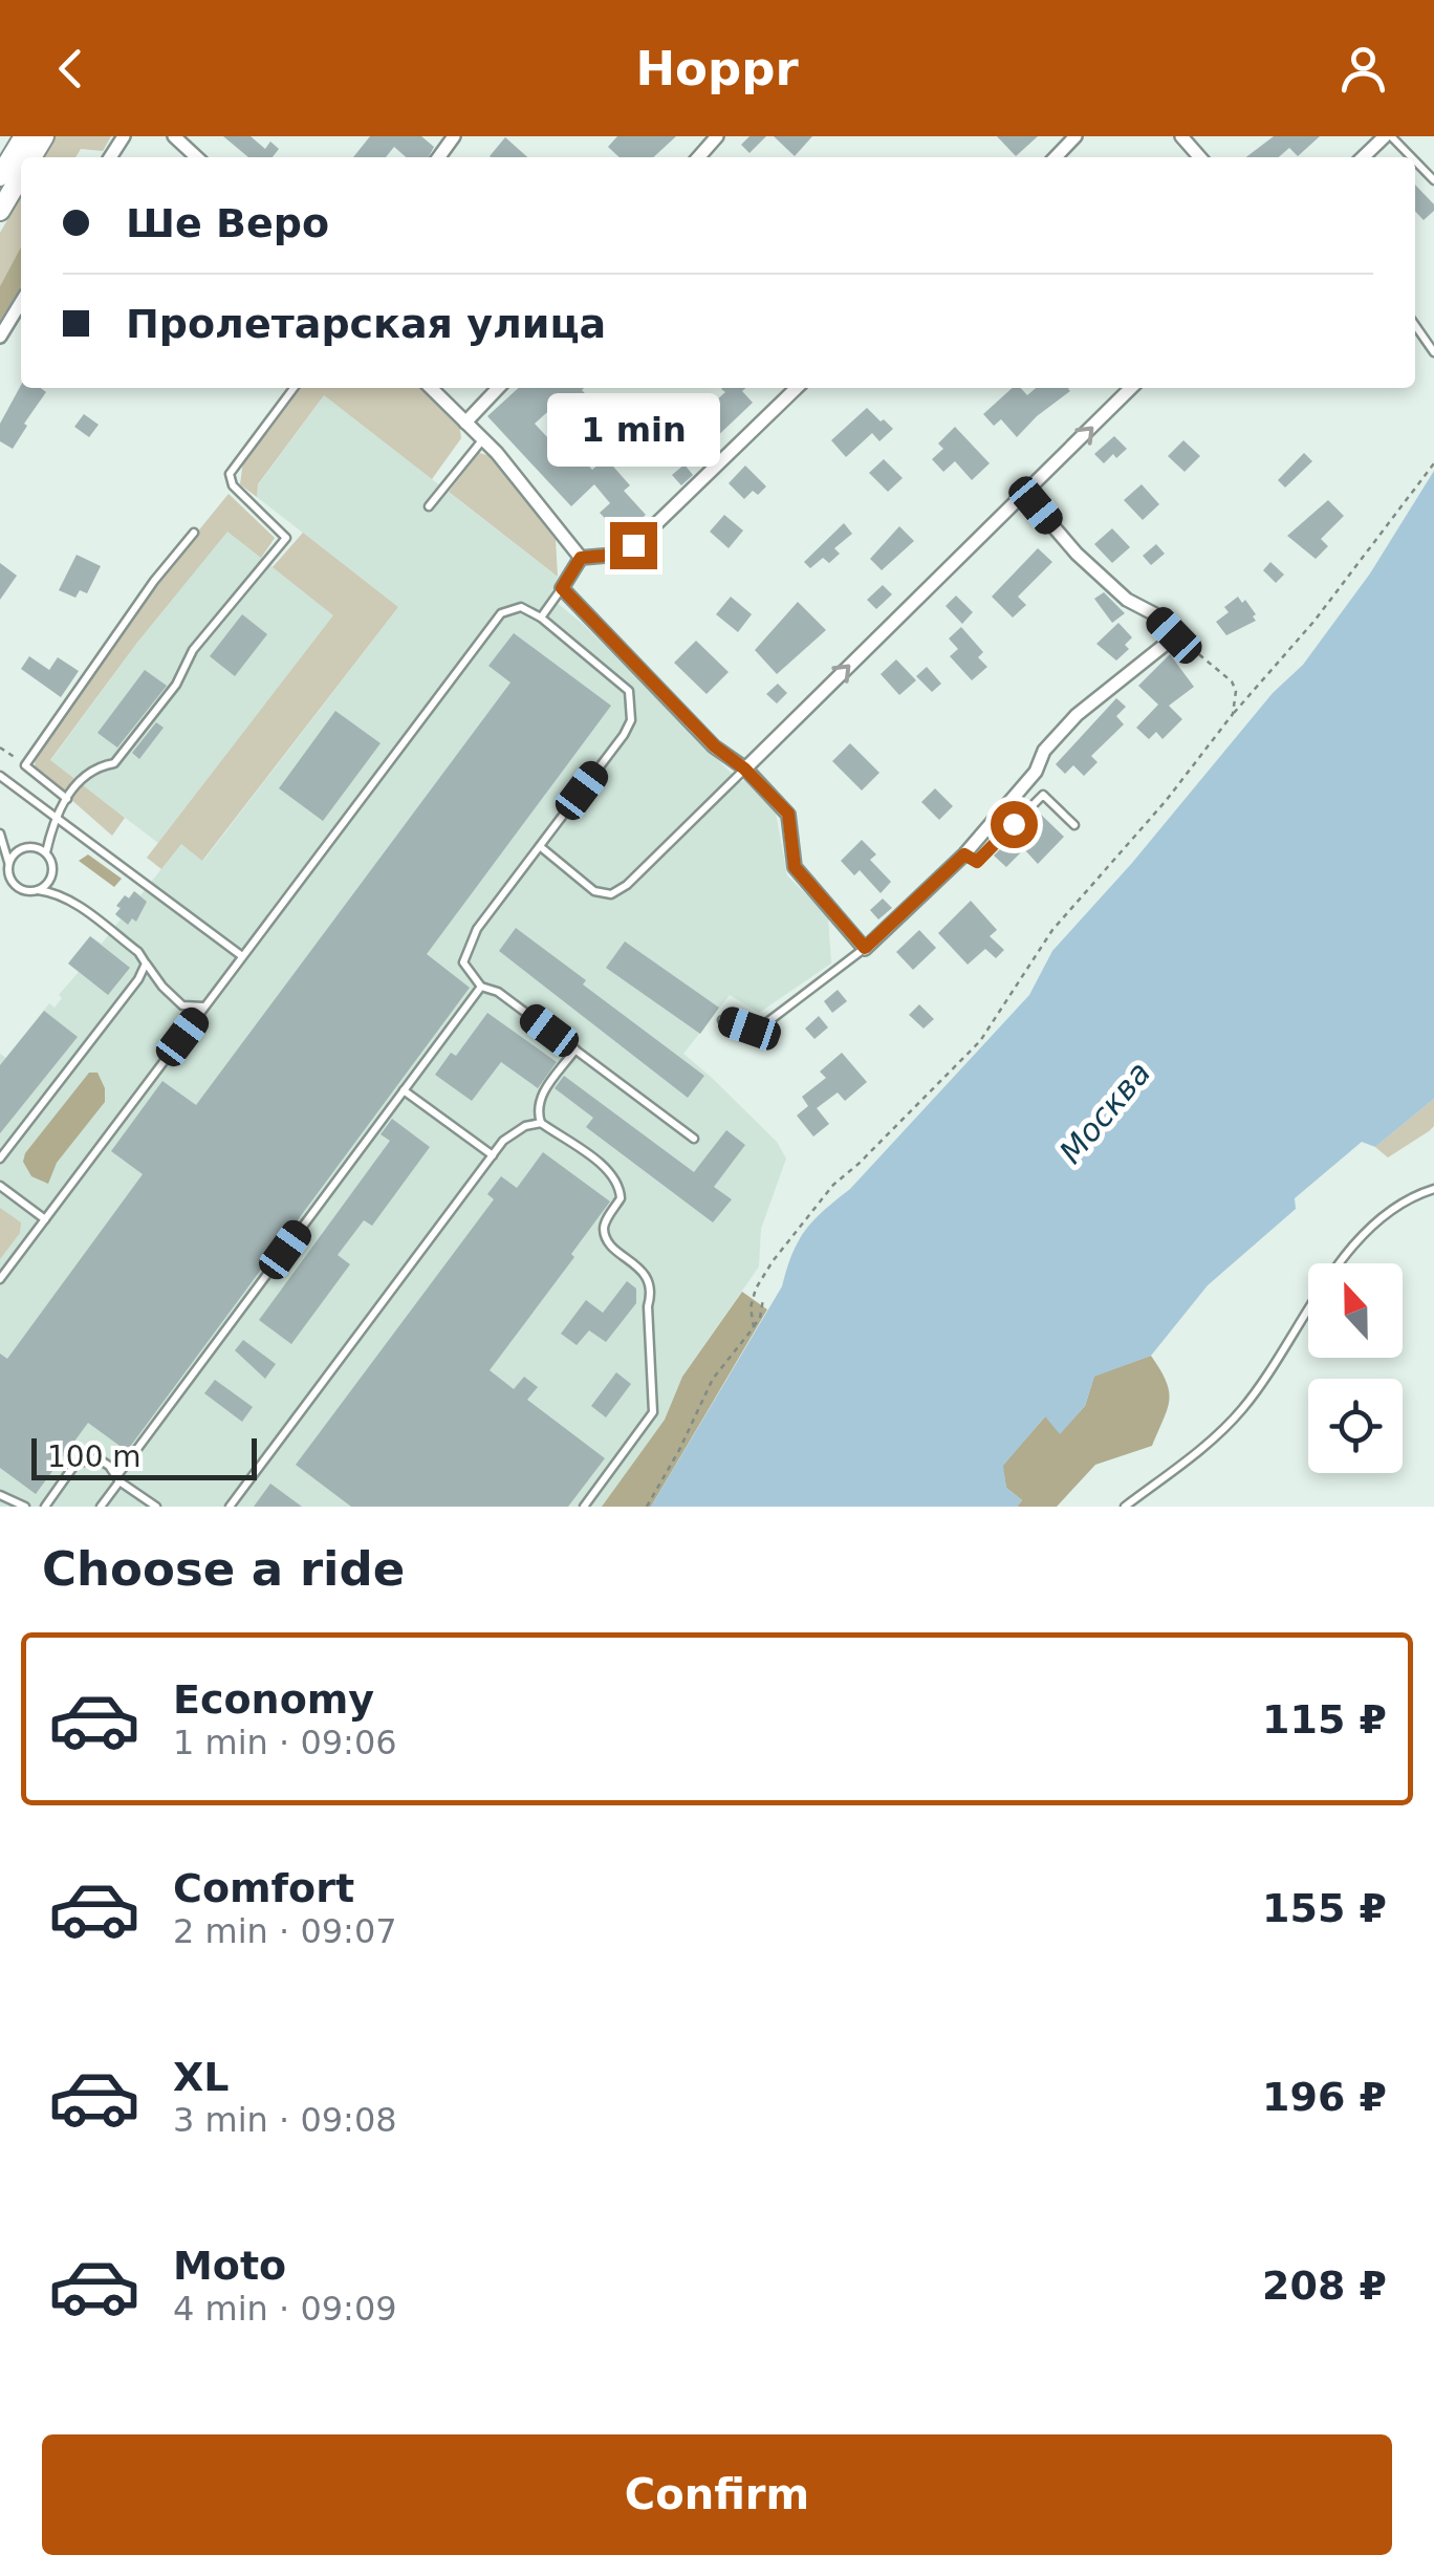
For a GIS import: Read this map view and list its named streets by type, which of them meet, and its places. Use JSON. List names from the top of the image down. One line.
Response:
{"water":["Москва"],"scale_bar":"100 m","north":"top","page":{"header":"Hoppr","banner":["Ше Веро","Пролетарская улица"],"bubble":"1 min","scale":"100 m","heading":"Choose a ride","list":[{"name":"Economy","note":"1 min · 09:06","value":"115 ₽"},{"name":"Comfort","note":"2 min · 09:07","value":"155 ₽"},{"name":"XL","note":"3 min · 09:08","value":"196 ₽"},{"name":"Moto","note":"4 min · 09:09","value":"208 ₽"}],"buttons":"Confirm"}}
